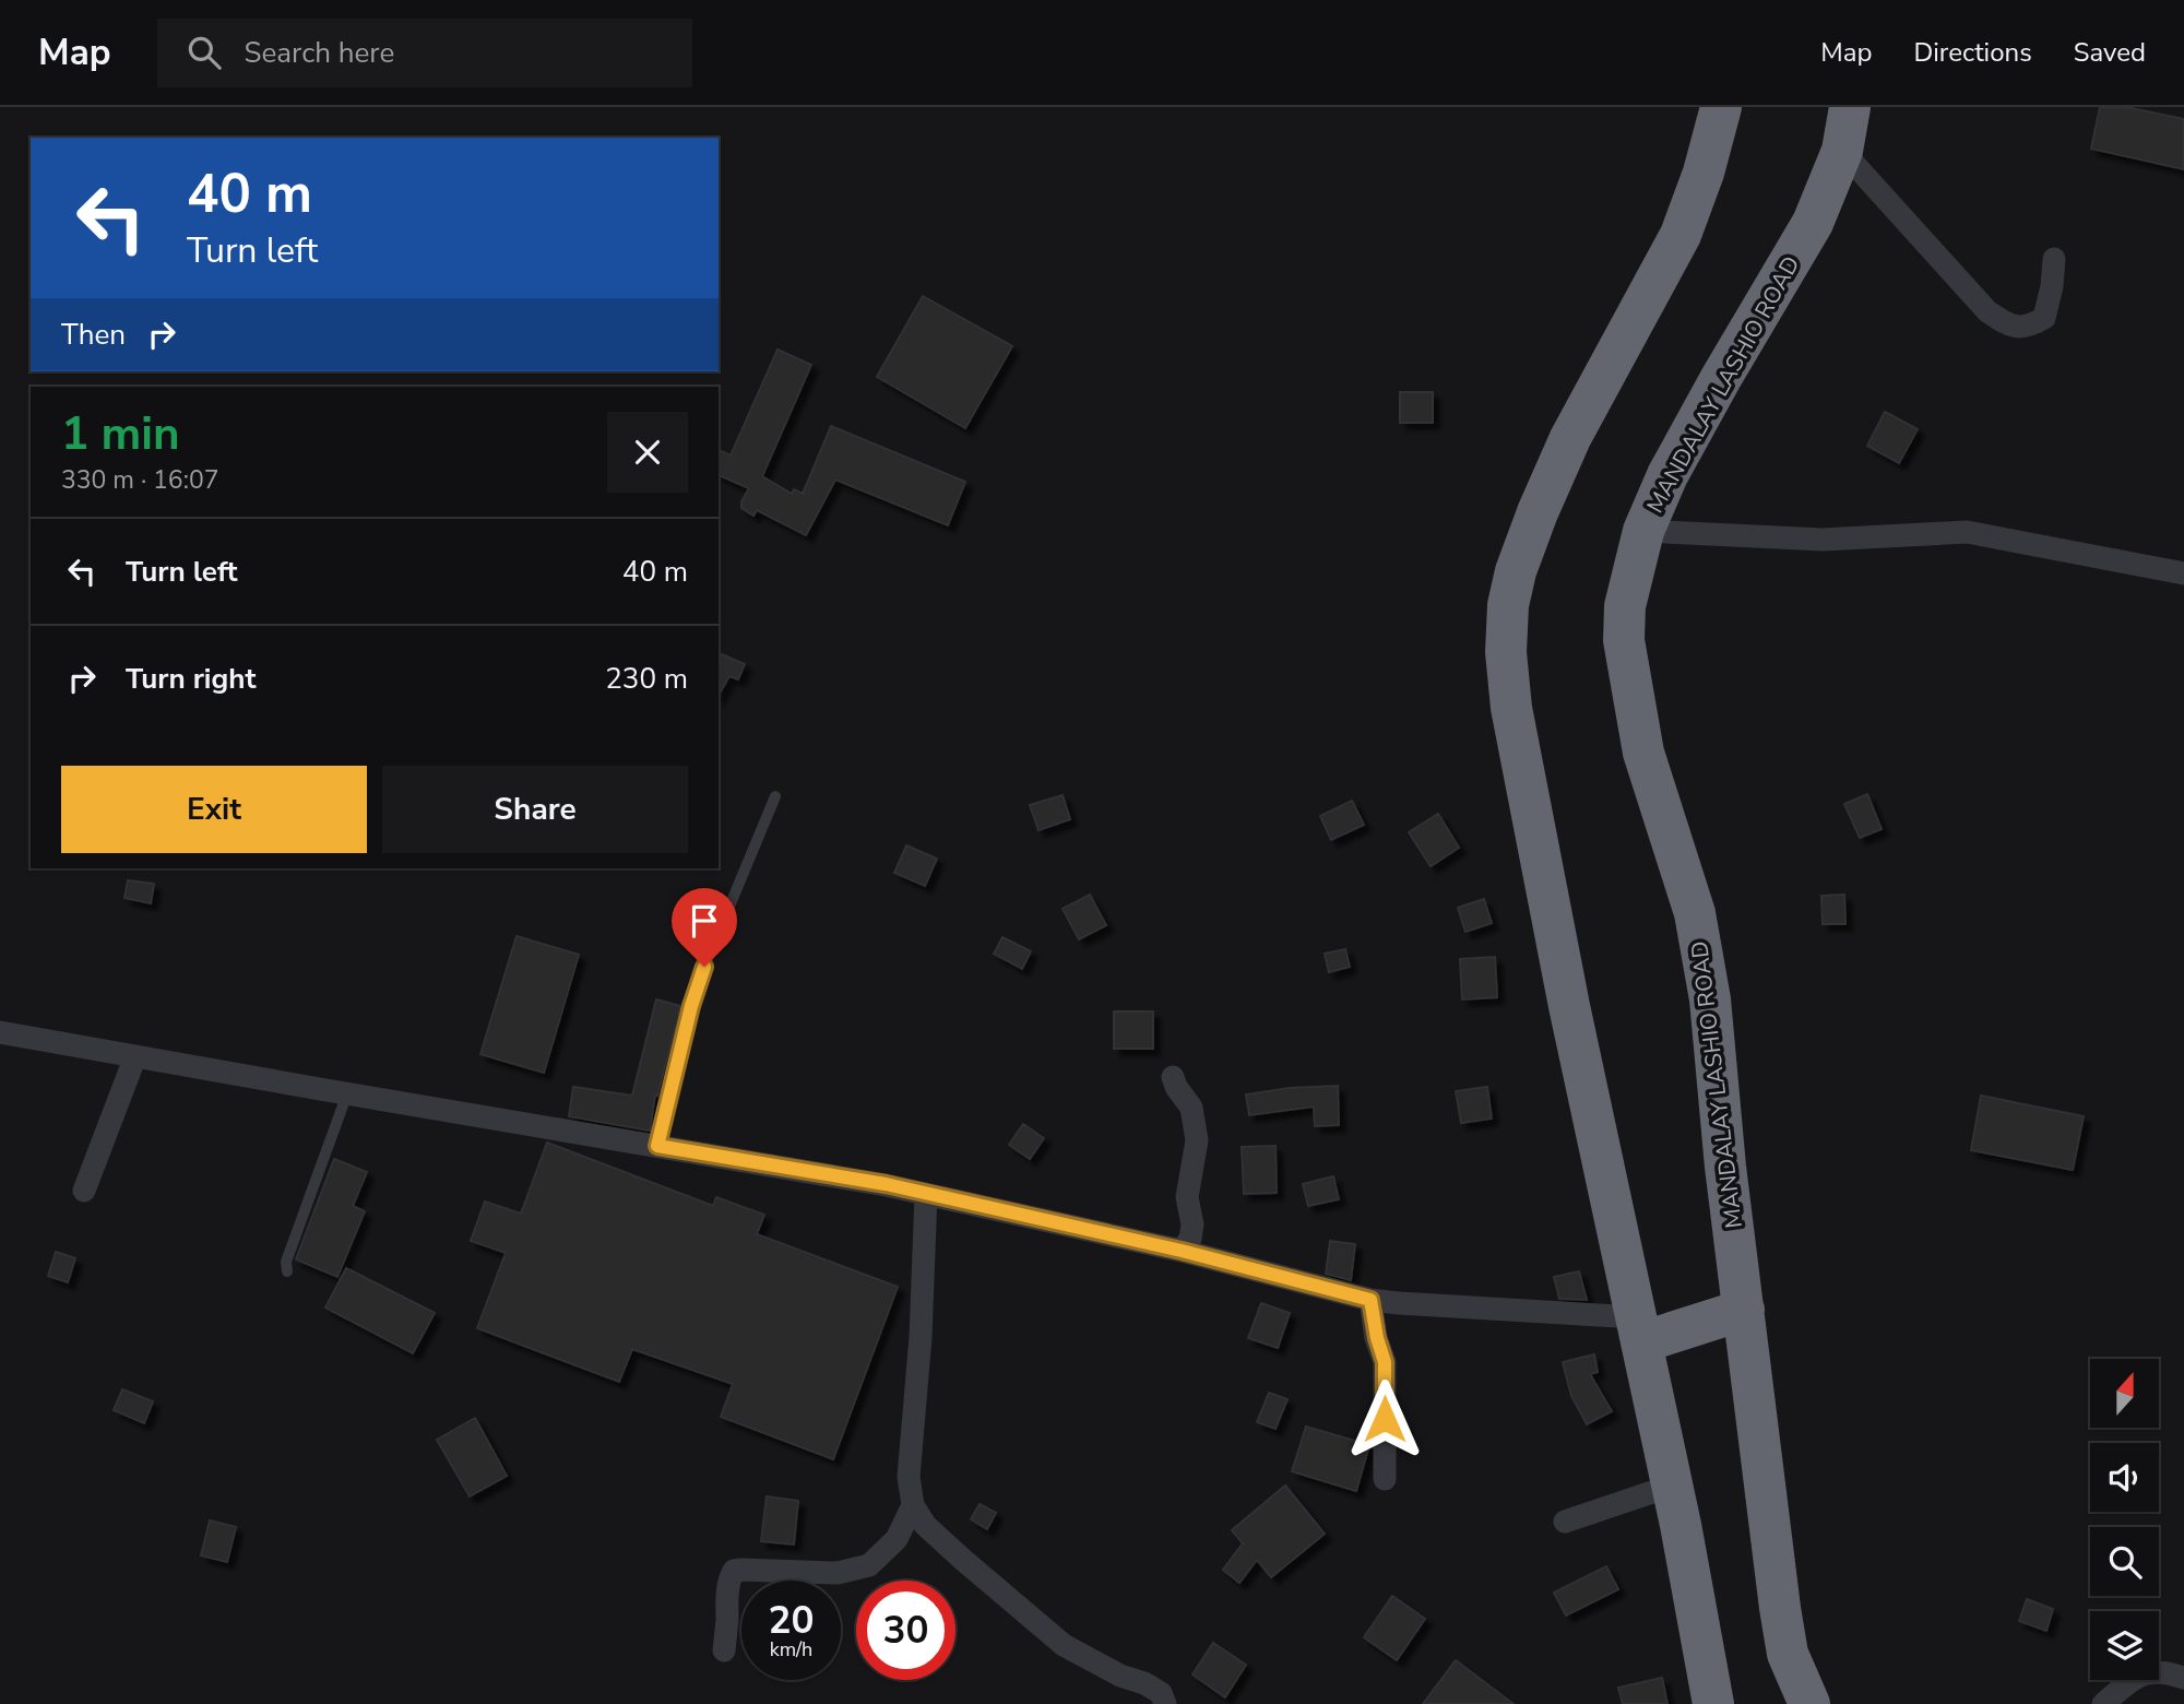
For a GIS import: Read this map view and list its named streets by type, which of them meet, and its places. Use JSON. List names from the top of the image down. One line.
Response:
{"streets":{"highway":["MANDALAY LASHIO ROAD"]},"north":"top","page":{"header":"Map","search":"Search here","nav":["Map","Directions","Saved"],"turn":["40 m","Turn left"],"then":"Then","heading":["1 min","330 m · 16:07"],"list":[{"name":"Turn left","value":"40 m"},{"name":"Turn right","value":"230 m"}],"buttons":["Exit","Share"],"speed":"20 km/h","limit":"30"}}
